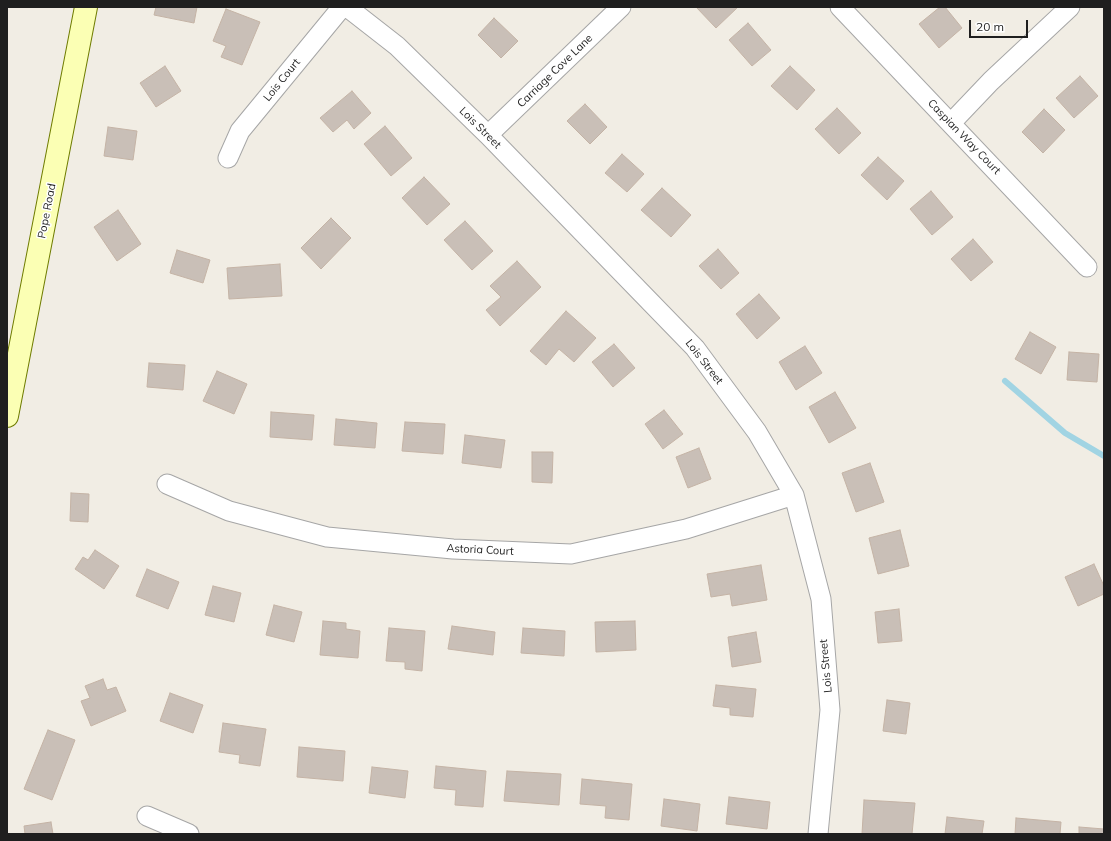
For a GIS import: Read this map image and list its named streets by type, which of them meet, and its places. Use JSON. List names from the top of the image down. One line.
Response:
{"streets":{"street":["Carriage Cove Lane","Lois Court","Lois Street","Caspian Way Court","Pope Road","Astoria Court"]},"crossings":[["Carriage Cove Lane","Lois Street"],["Lois Street","Astoria Court"]],"scale_bar":"20 m"}
